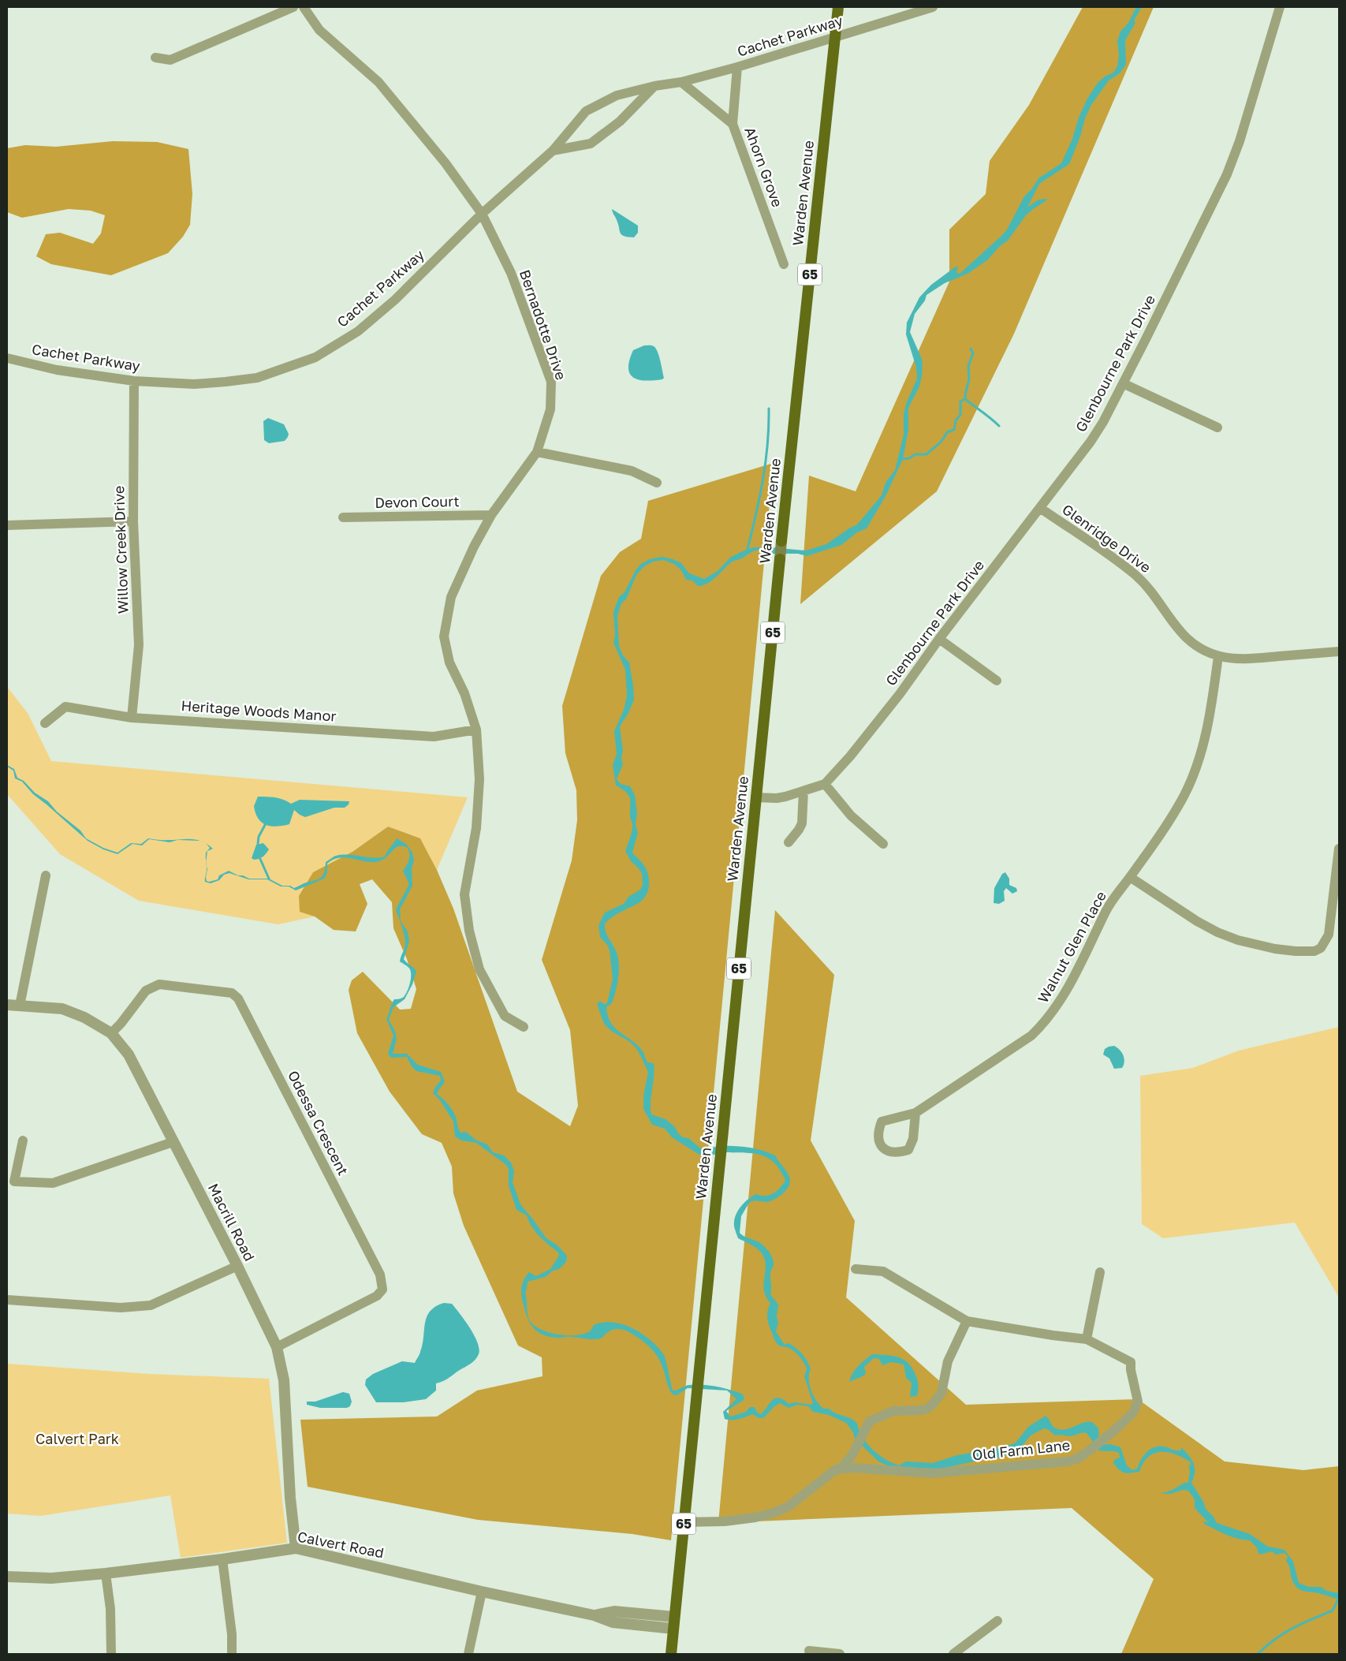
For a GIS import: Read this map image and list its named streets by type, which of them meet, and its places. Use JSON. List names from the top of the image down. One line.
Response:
{"streets":{"main road":["Warden Avenue","65"],"street":["Cachet Parkway","Ahorn Grove","Bernadotte Drive","Glenbourne Park Drive","Devon Court","Glenridge Drive","Willow Creek Drive","Heritage Woods Manor","Walnut Glen Place","Odessa Crescent","Macrill Road","Old Farm Lane","Calvert Road"]},"crossings":[["Cachet Parkway","Ahorn Grove"],["Cachet Parkway","Warden Avenue"],["Cachet Parkway","Bernadotte Drive"],["Cachet Parkway","Willow Creek Drive"],["Warden Avenue","Glenbourne Park Drive"],["Warden Avenue","Calvert Road"],["Bernadotte Drive","Devon Court"],["Bernadotte Drive","Heritage Woods Manor"],["Glenbourne Park Drive","Glenridge Drive"],["Glenridge Drive","Walnut Glen Place"],["Willow Creek Drive","Heritage Woods Manor"],["Odessa Crescent","Macrill Road"],["Macrill Road","Calvert Road"]],"parks":["Calvert Park"]}
